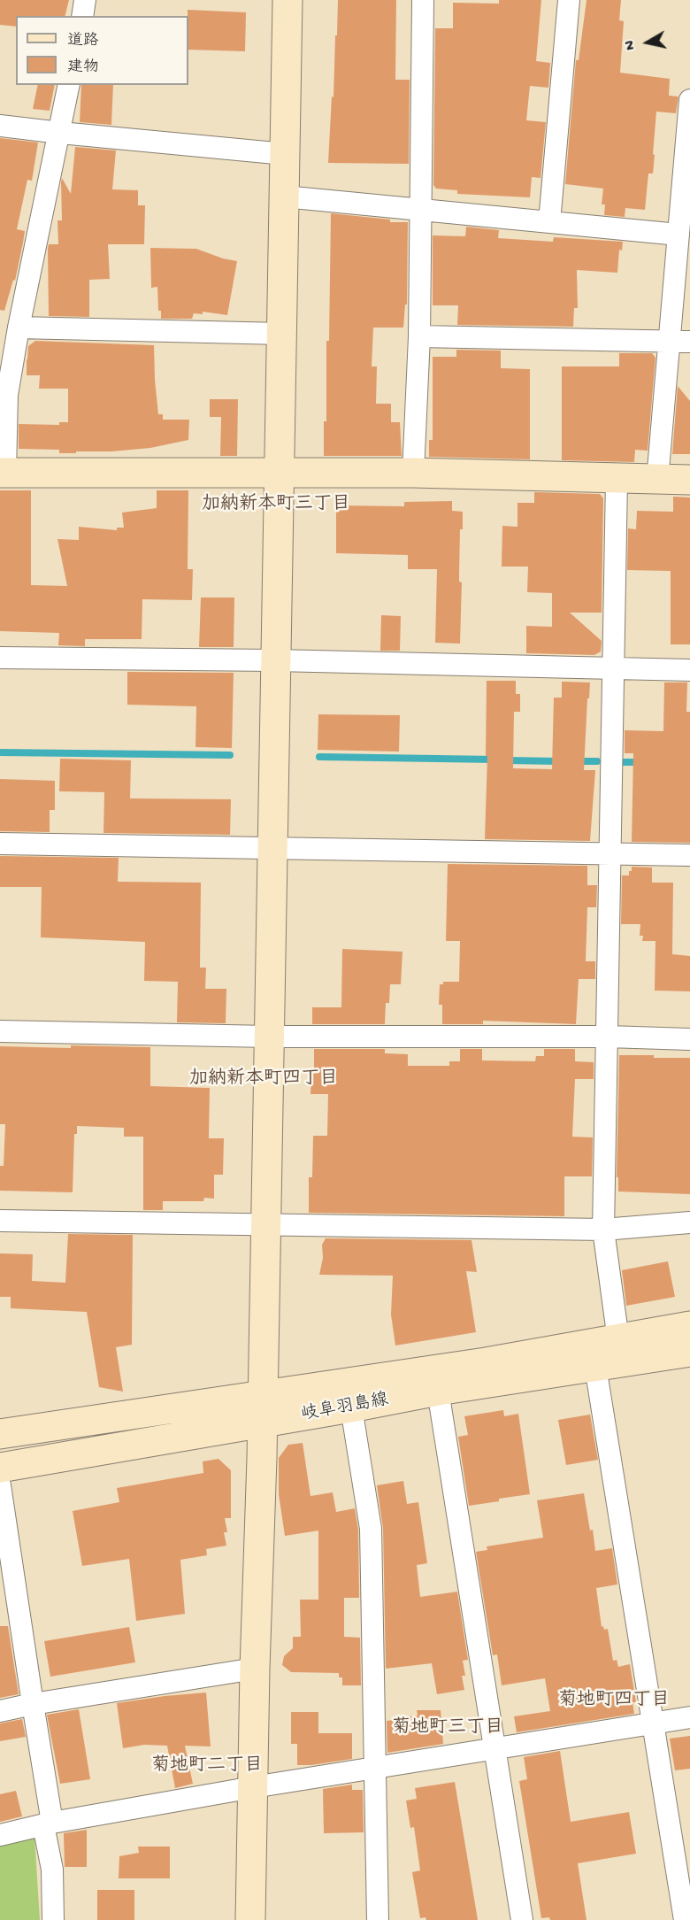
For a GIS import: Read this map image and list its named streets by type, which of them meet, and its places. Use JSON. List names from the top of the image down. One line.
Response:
{"streets":{"street":["岐阜羽島線"]},"districts":["加納新本町三丁目","加納新本町四丁目","菊地町四丁目","菊地町三丁目","菊地町二丁目"],"legend":["道路","建物"],"north":"left"}
